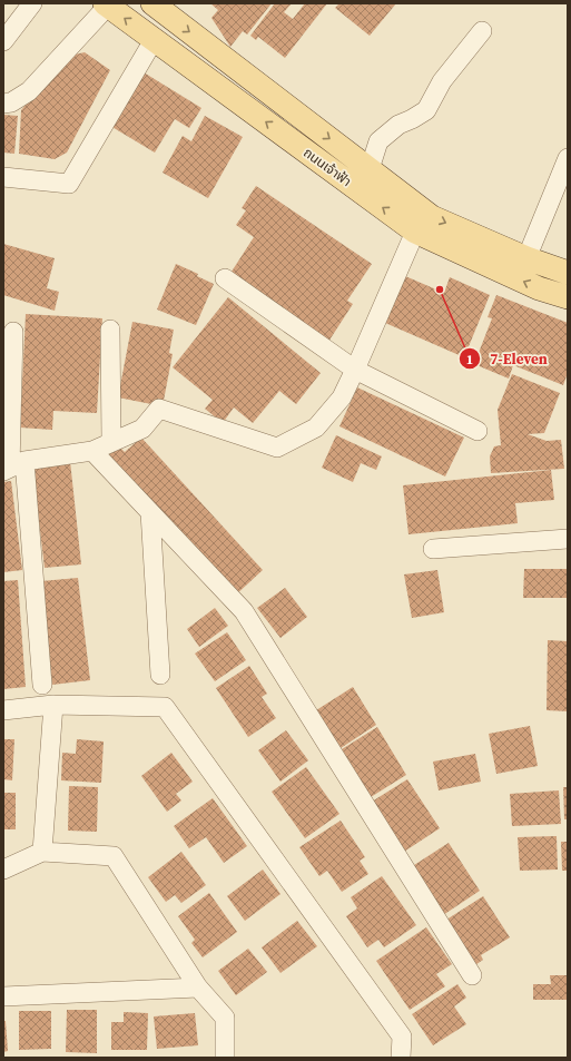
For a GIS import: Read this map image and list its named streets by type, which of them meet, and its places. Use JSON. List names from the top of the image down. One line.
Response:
{"streets":{"main road":["ถนนเจ้าฟ้า"]},"places":["7-Eleven"]}
